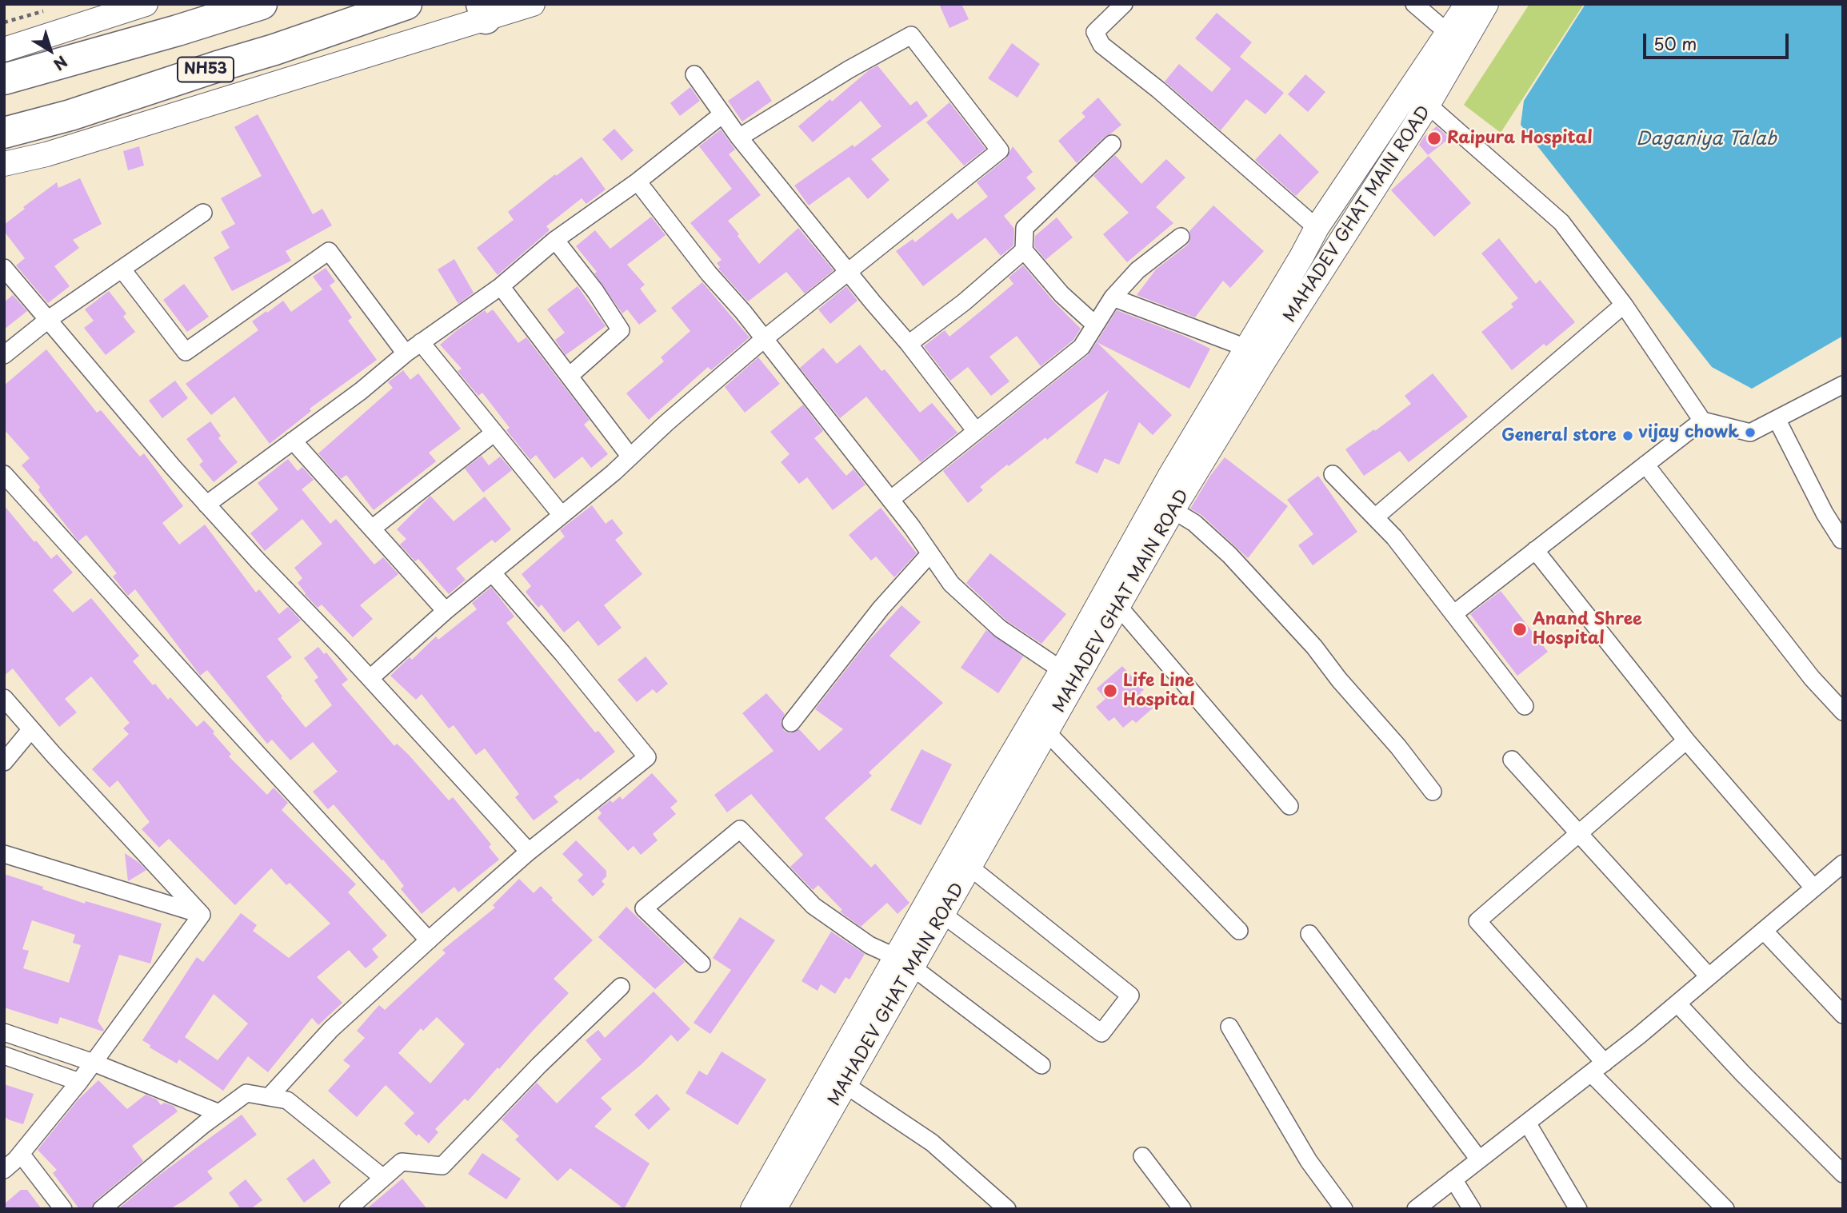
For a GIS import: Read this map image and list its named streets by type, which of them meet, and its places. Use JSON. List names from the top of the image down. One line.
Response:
{"streets":{"highway":["NH53"],"street":["MAHADEV GHAT MAIN ROAD"]},"water":["Daganiya Talab"],"places":["Raipura Hospital","vijay chowk","General store","Anand Shree Hospital","Life Line Hospital"],"scale_bar":"50 m","north":"bottom right"}
